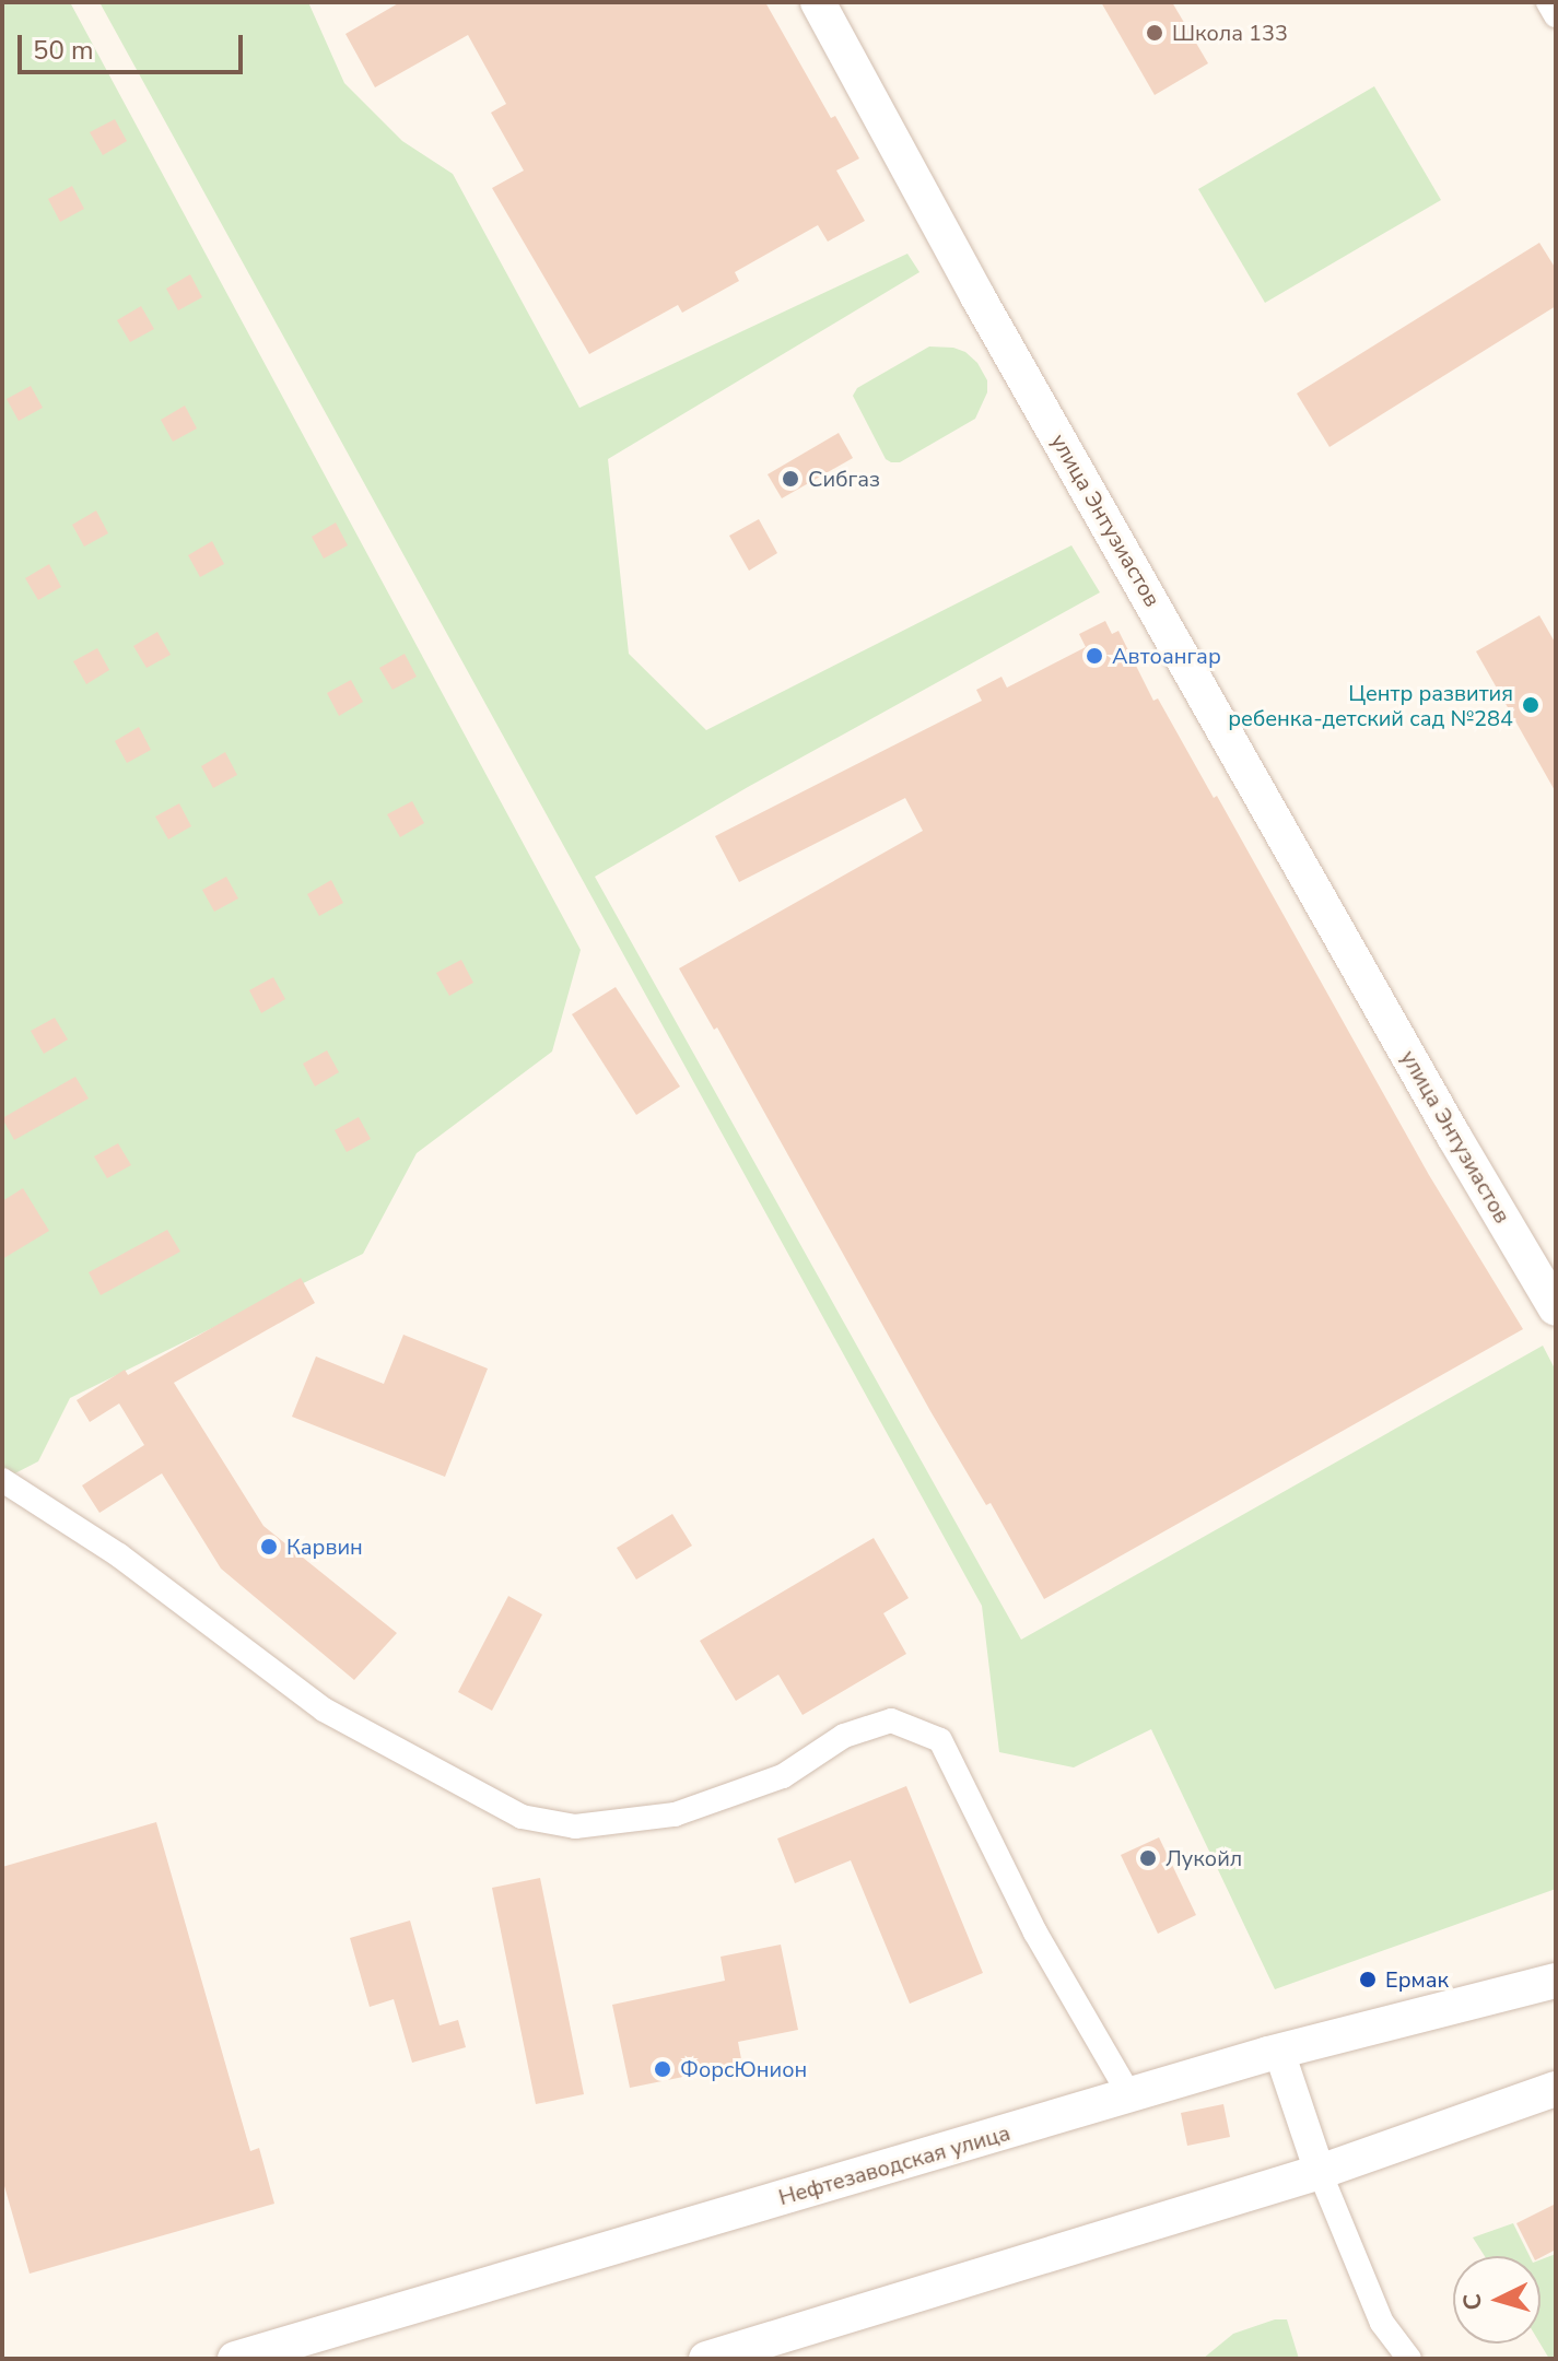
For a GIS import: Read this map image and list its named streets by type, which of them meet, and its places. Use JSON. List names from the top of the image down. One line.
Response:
{"streets":{"main road":["улица Энтузиастов","Нефтезаводская улица"]},"places":["Школа 133","Сибгаз","Автоангар","Центр развития ребенка-детский сад №284","Карвин","Лукойл","Ермак","ФорсЮнион"],"scale_bar":"50 m","north":"left"}
